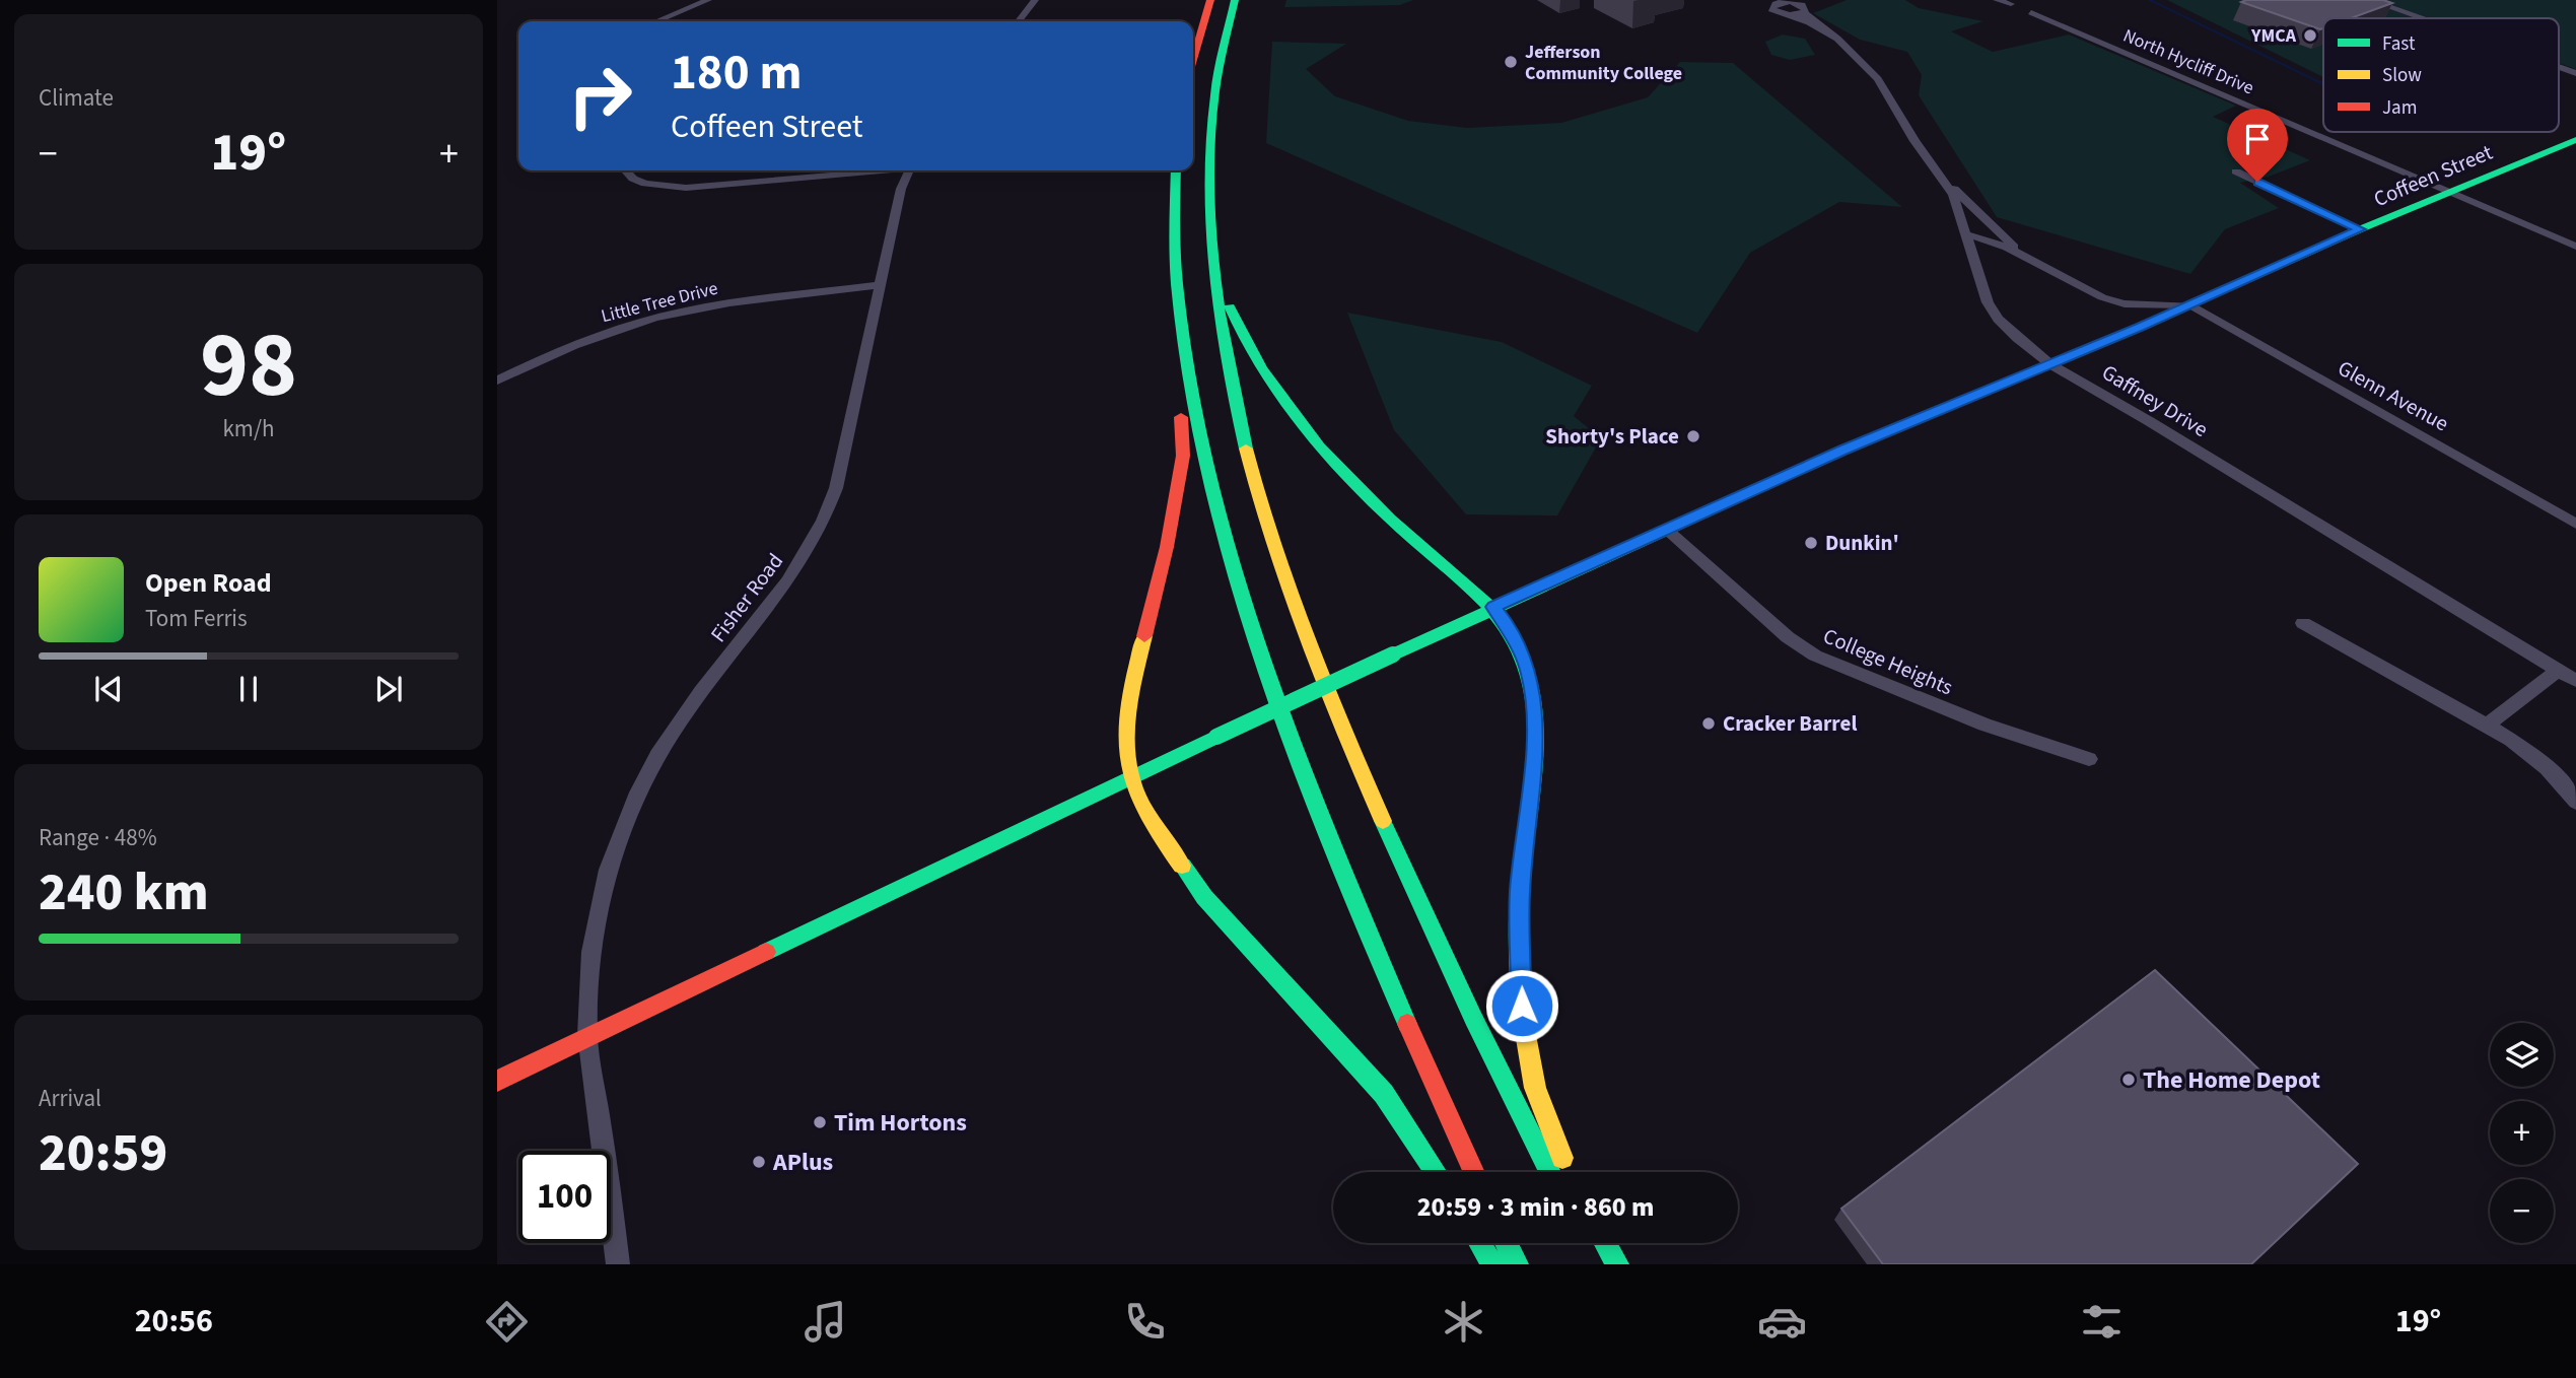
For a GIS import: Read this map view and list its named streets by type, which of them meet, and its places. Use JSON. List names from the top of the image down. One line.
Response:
{"streets":{"main road":["Coffeen Street"],"street":["North Hycliff Drive","Little Tree Drive","Glenn Avenue","Gaffney Drive","Fisher Road","College Heights"]},"crossings":[["North Hycliff Drive","Coffeen Street"],["Coffeen Street","Glenn Avenue"],["Coffeen Street","Gaffney Drive"],["Coffeen Street","Fisher Road"],["Coffeen Street","College Heights"],["Little Tree Drive","Fisher Road"]],"places":["YMCA","Jefferson Community College","Shorty's Place","Dunkin'","Cracker Barrel","The Home Depot","Tim Hortons","APlus"],"legend":["Fast","Slow","Jam"],"page":{"tile":["Climate",["98","km/h"],["Range · 48%","240 km"],["Arrival","20:59"]],"turn":["180 m","Coffeen Street"],"heat":["−","19°","+"],"song":["Open Road","Tom Ferris"],"map_buttons":["+","−"],"limit":"100","trip":"20:59 · 3 min · 860 m","tabs":["20:56","19°"]}}
